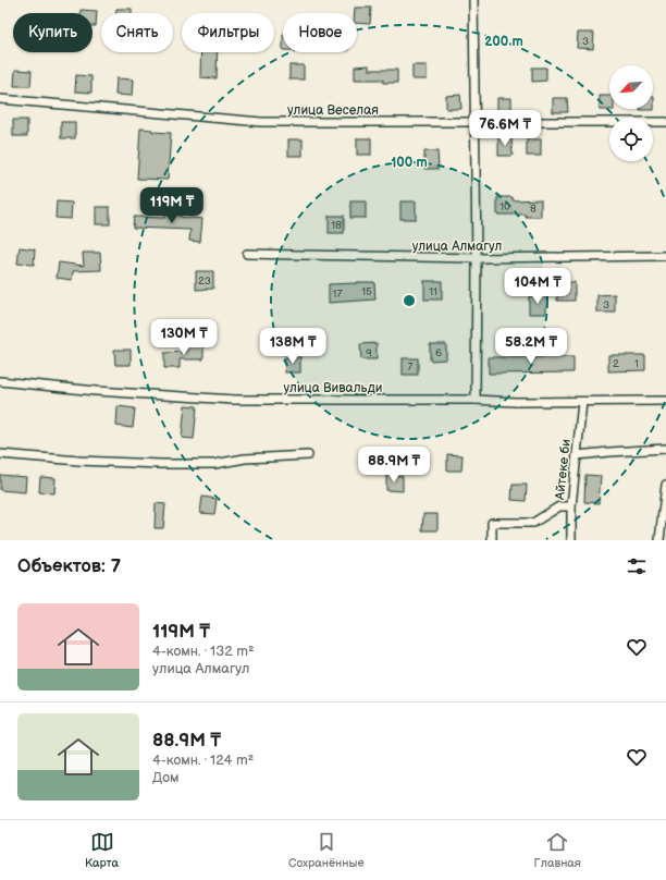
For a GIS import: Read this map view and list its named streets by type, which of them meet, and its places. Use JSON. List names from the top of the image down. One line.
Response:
{"streets":{"street":["улица Веселая","улица Алмагул","улица Вивальди","Айтеке би"]},"crossings":[["улица Вивальди","Айтеке би"]],"house_numbers":["3","10","8","18","23","15","11","17","3","9","6","2","1","7"],"north":"bottom left","page":{"chip":["Купить","Снять","Фильтры","Новое"],"price":["76.6M ₸","119M ₸","104M ₸","130M ₸","138M ₸","58.2M ₸","88.9M ₸"],"heading":"Объектов: 7","list":[{"name":"119M ₸","note":"4-комн. · 132 m² · улица Алмагул"},{"name":"88.9M ₸","note":"4-комн. · 124 m² · Дом"}],"tabs":["Карта","Сохранённые","Главная"]},"rings":["200 m","100 m"]}
